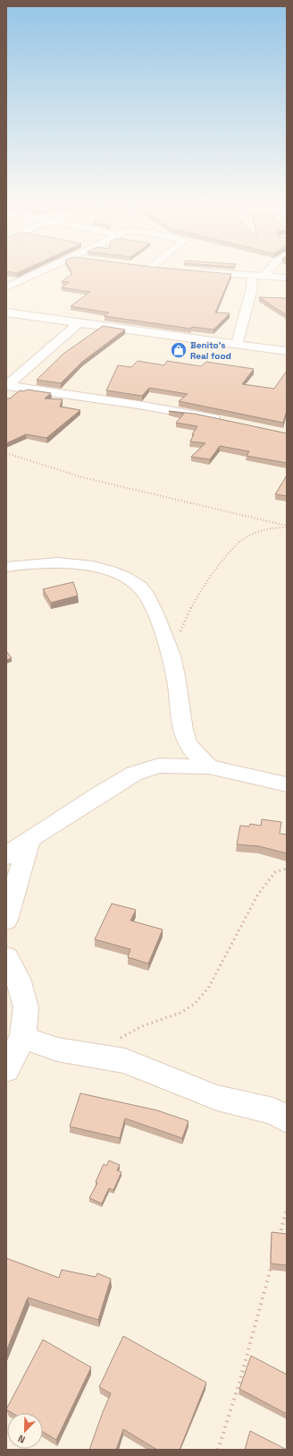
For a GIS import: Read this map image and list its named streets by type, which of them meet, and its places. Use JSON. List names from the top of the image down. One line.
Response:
{"places":{"shop":["Benito's Real food"]},"north":"bottom left"}
